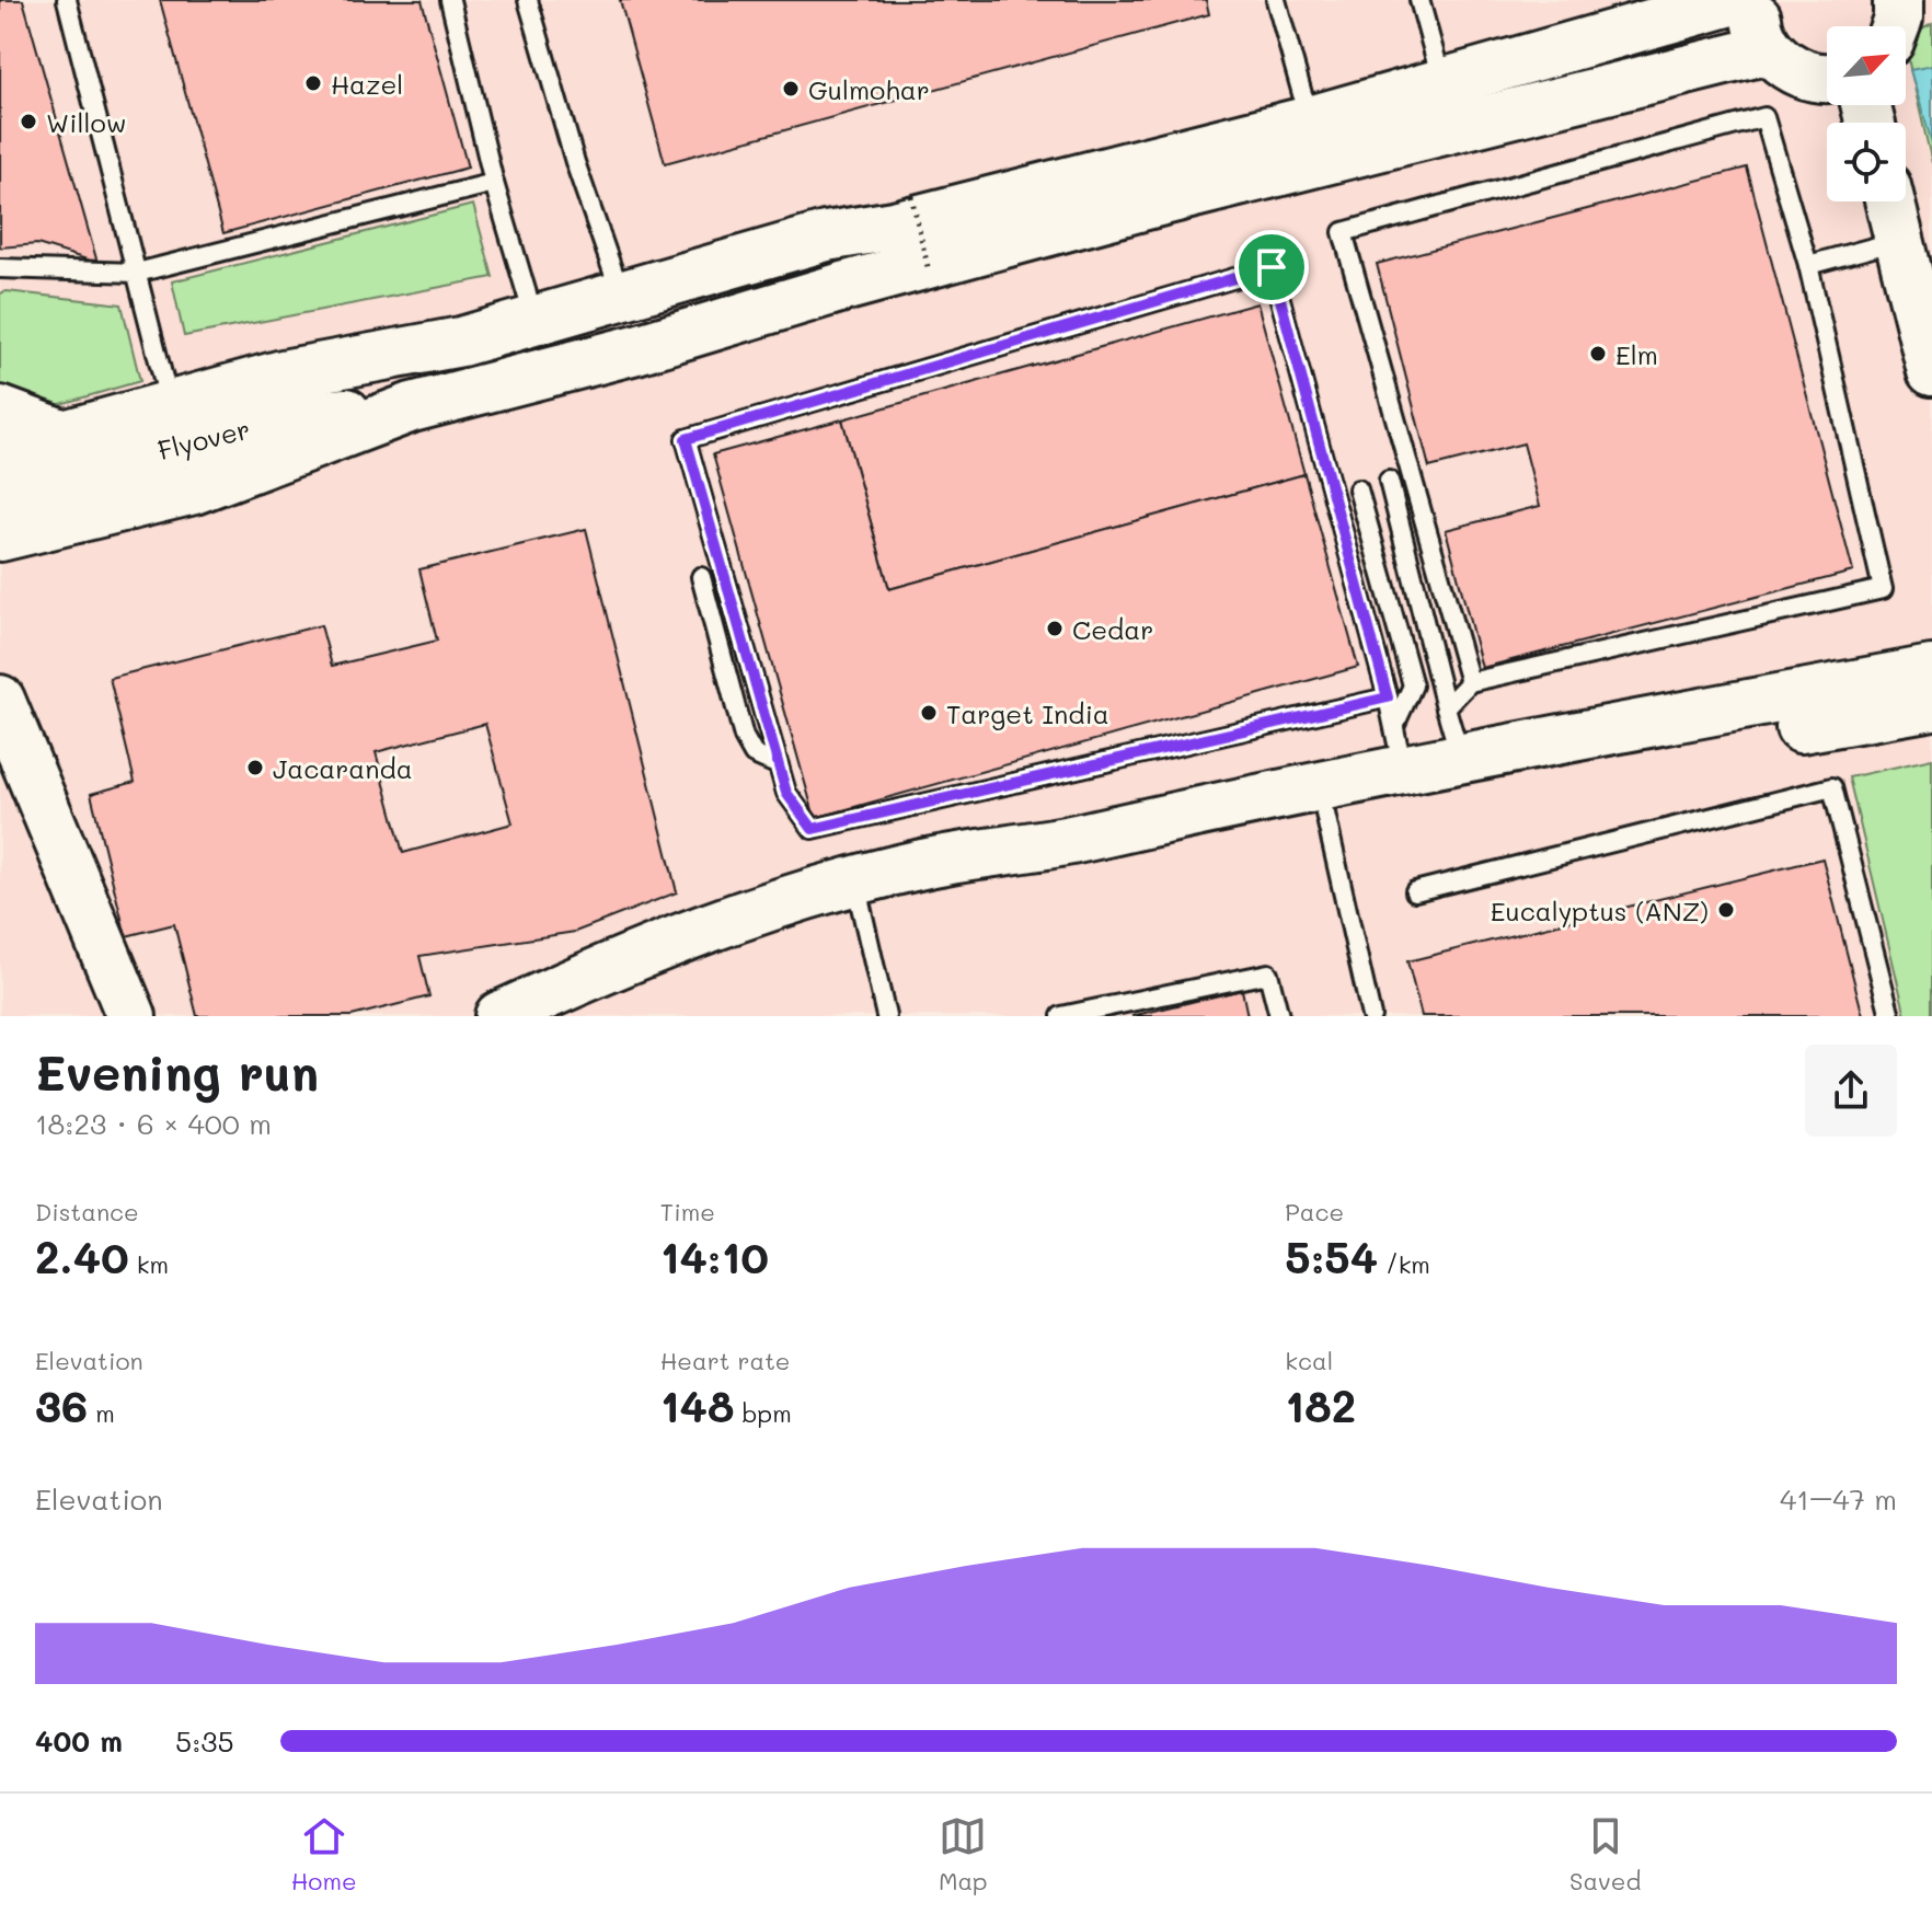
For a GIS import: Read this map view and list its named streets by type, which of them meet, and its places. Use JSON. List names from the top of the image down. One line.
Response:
{"streets":{"street":["Flyover"]},"places":["Hazel","Gulmohar","Willow","Elm","Cedar","Target India","Jacaranda","Eucalyptus (ANZ)"],"north":"top right","page":{"heading":["Evening run","18:23 · 6 × 400 m"],"stats":[["Distance","2.40 km"],["Time","14:10"],["Pace","5:54 /km"],["Elevation","36 m"],["Heart rate","148 bpm"],["kcal","182"]],"chart":["Elevation","41–47 m"],"list":[{"name":"400 m","note":"5:35"}],"tabs":["Home","Map","Saved"]}}
